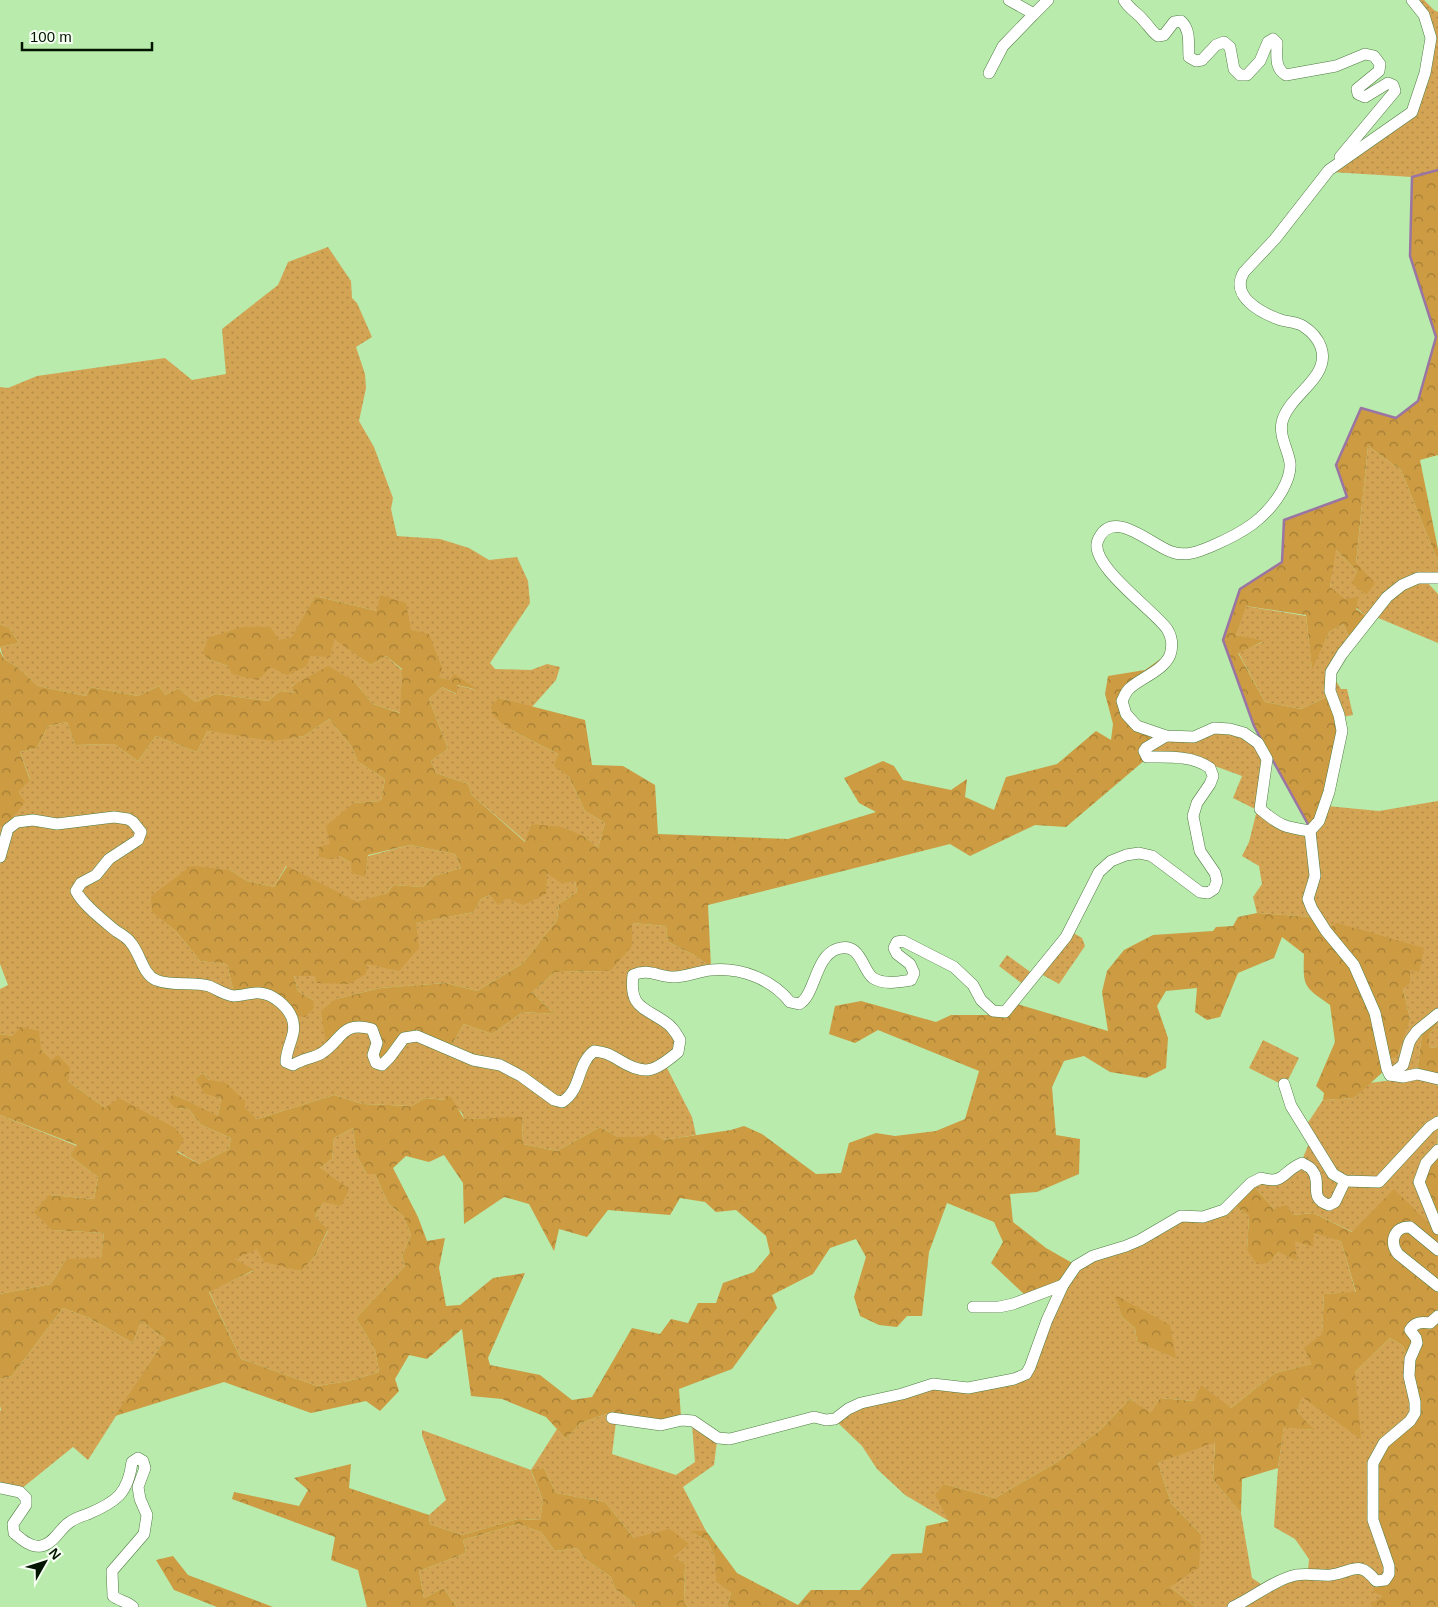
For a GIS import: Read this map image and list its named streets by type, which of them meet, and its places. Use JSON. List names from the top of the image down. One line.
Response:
{"scale_bar":"100 m","north":"top right"}
